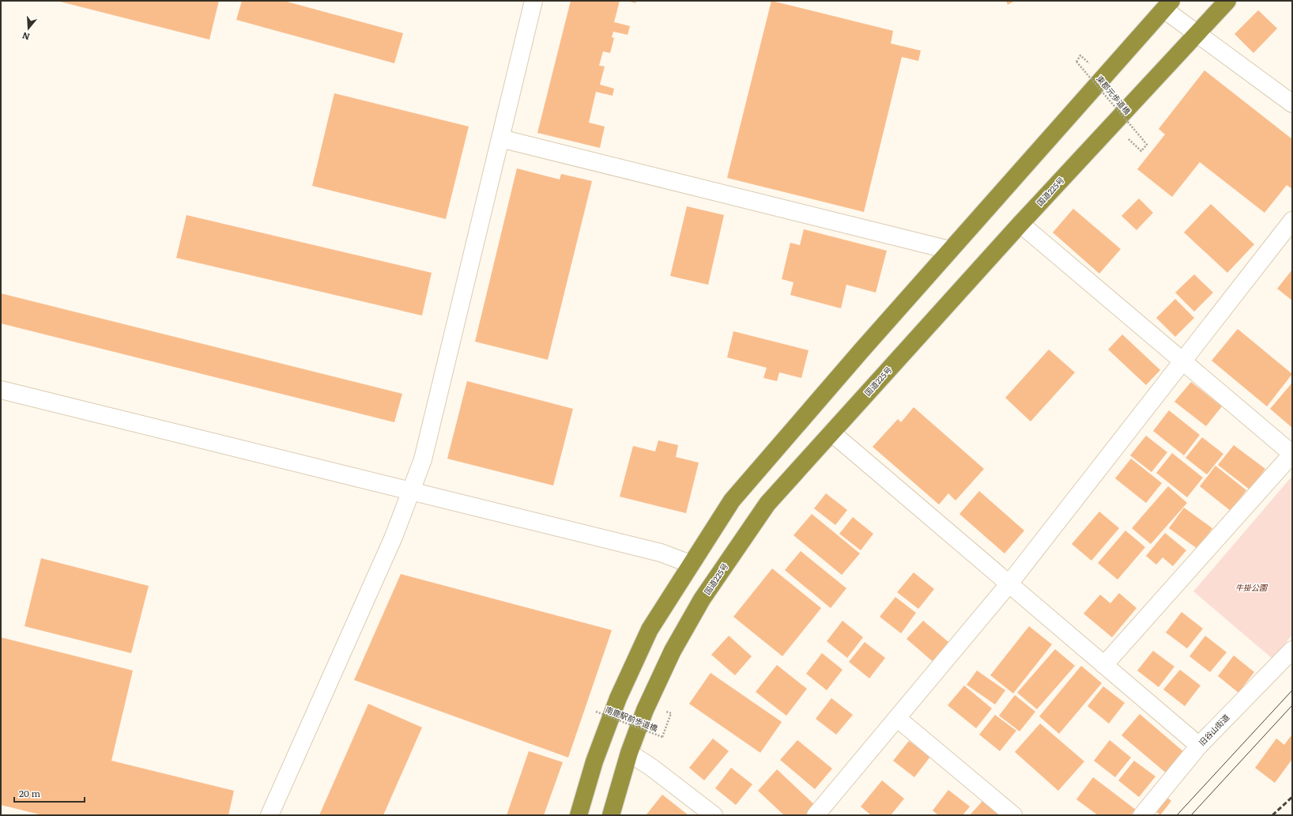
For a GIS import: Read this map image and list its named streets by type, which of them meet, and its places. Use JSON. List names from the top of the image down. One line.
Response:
{"streets":{"highway":["国道225号"],"street":["旧谷山街道"],"path":["東郡元歩道橋","南鹿駅前歩道橋"]},"parks":["牛掛公園"],"scale_bar":"20 m","north":"bottom"}
